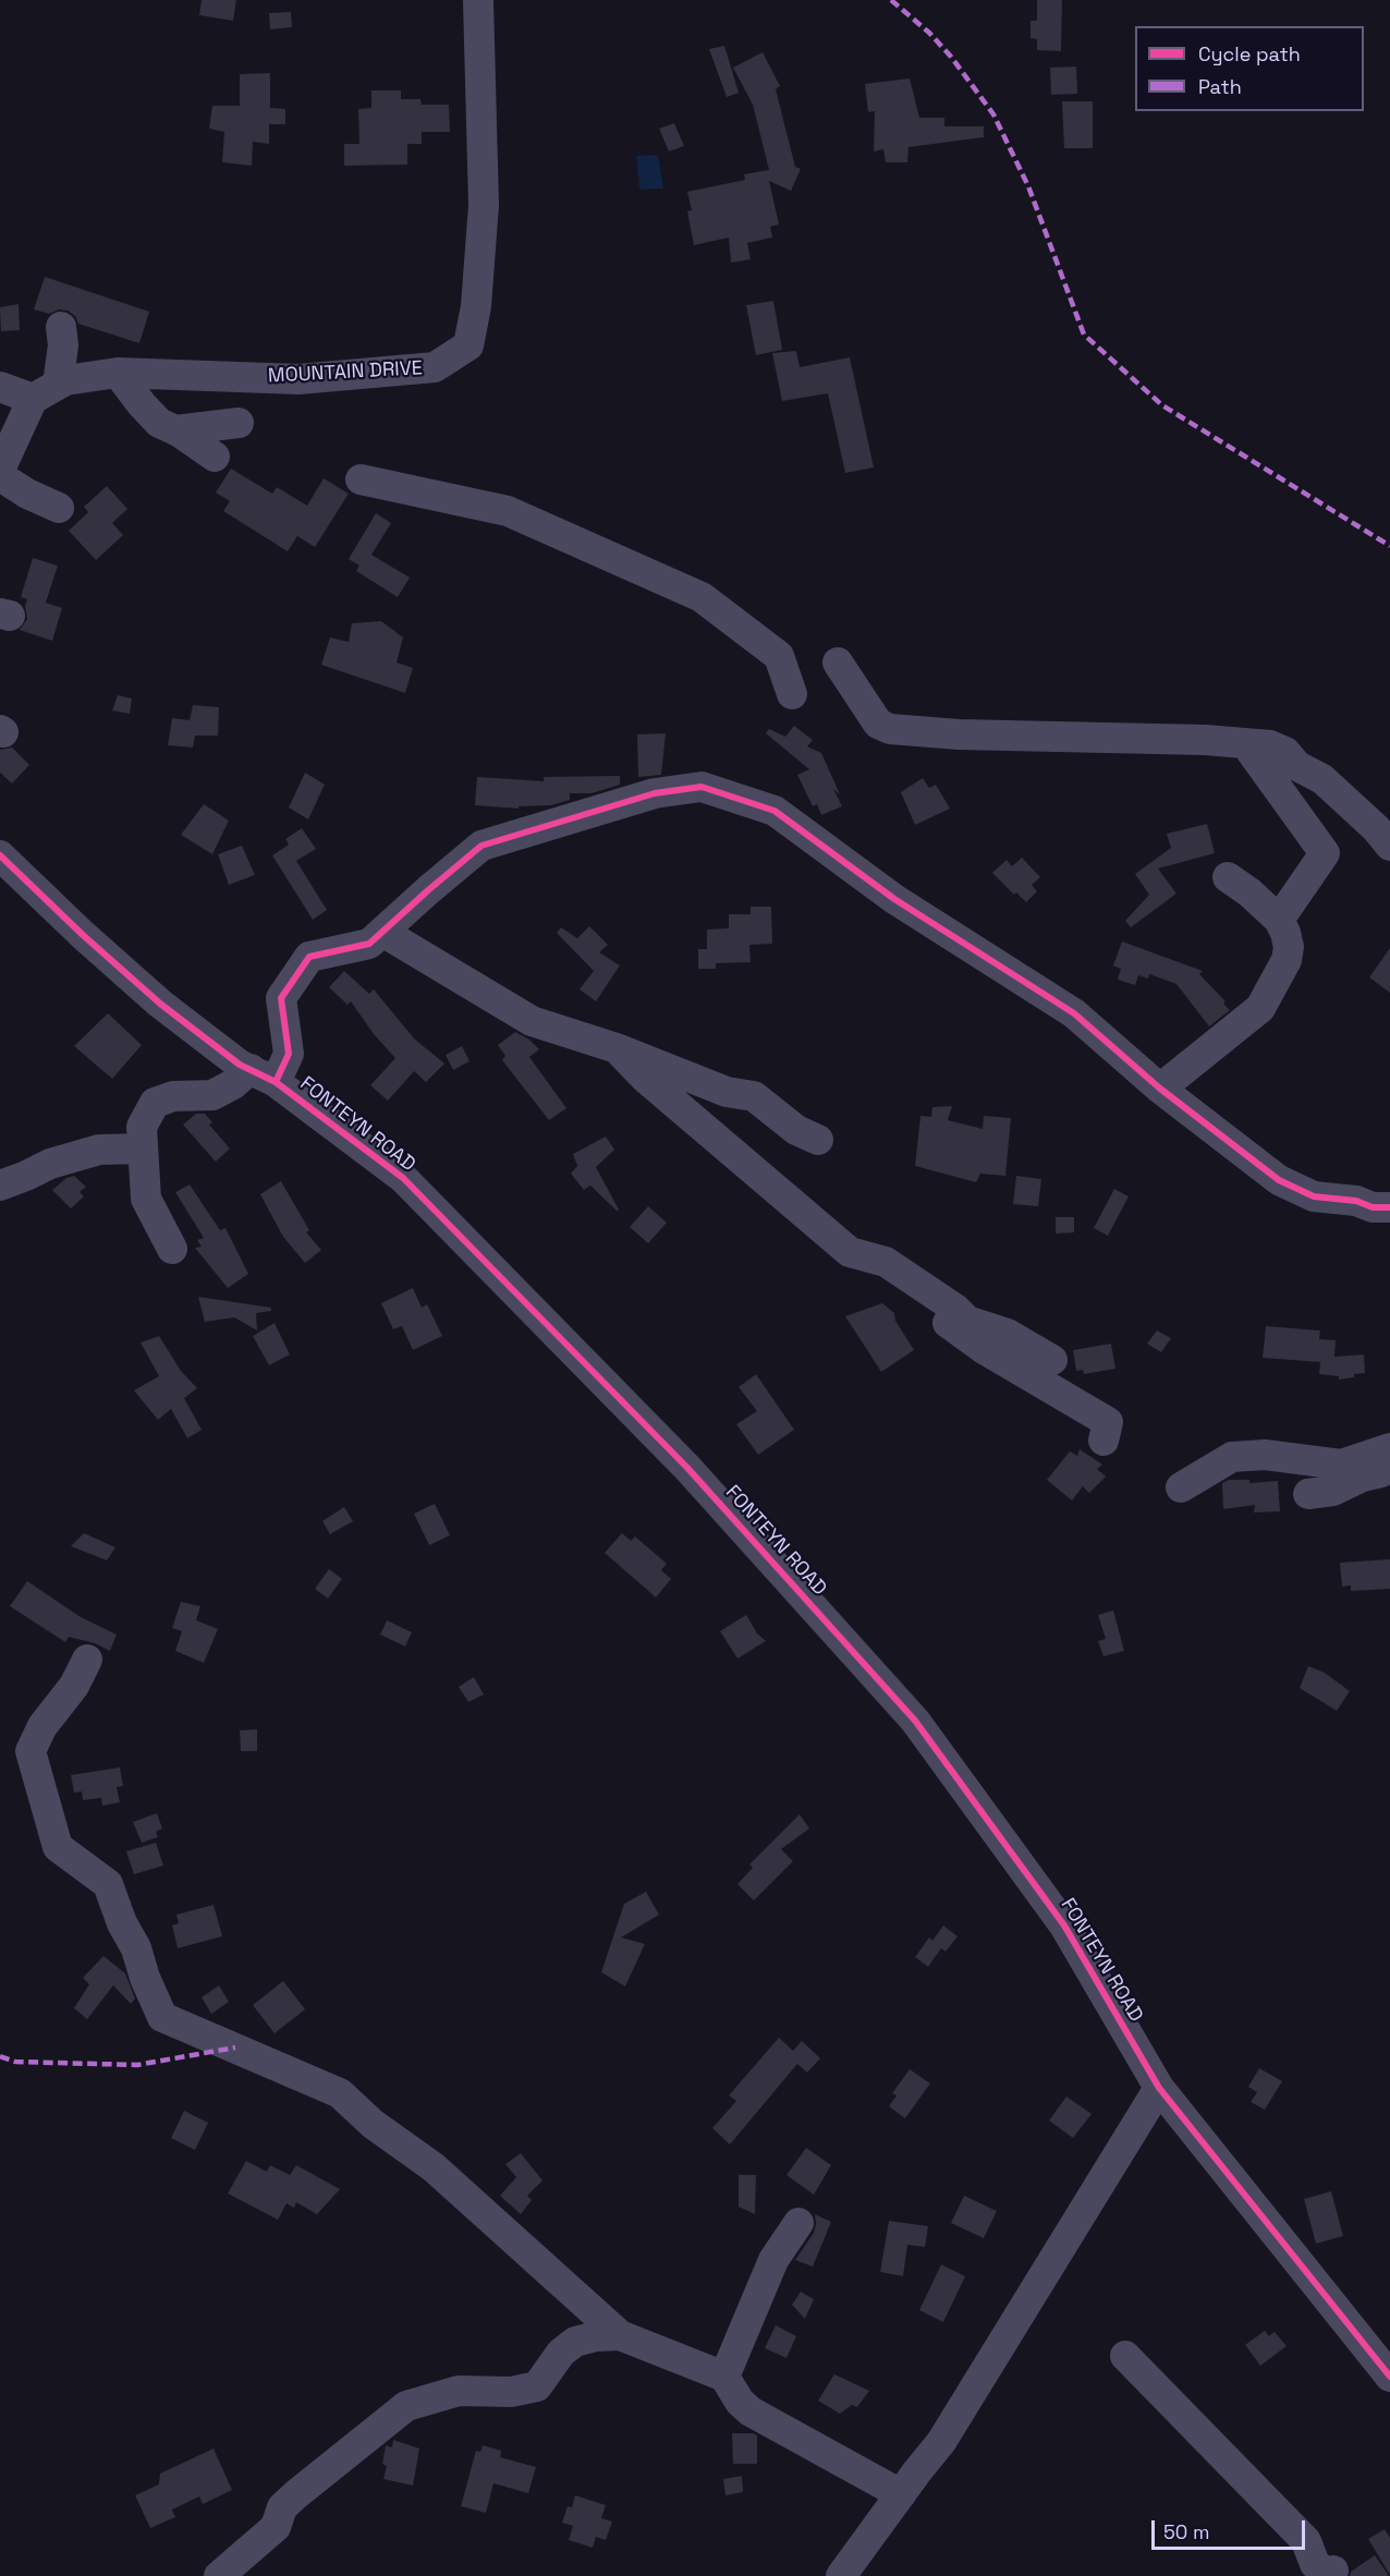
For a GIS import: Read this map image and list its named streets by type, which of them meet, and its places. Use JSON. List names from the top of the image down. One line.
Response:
{"streets":{"street":["MOUNTAIN DRIVE","FONTEYN ROAD"]},"legend":["Cycle path","Path"],"scale_bar":"50 m"}
